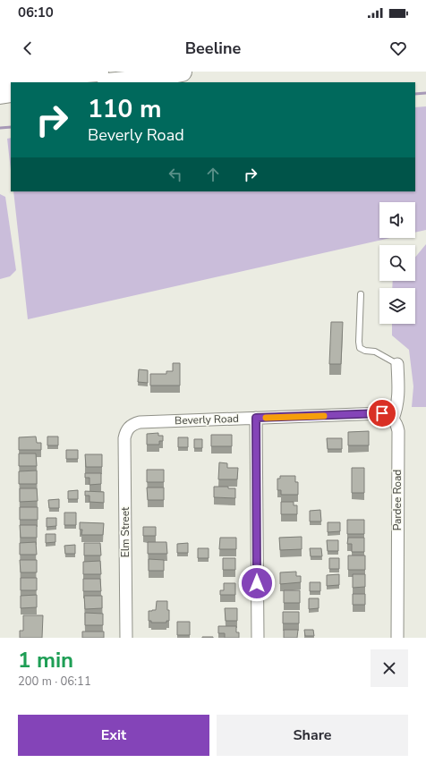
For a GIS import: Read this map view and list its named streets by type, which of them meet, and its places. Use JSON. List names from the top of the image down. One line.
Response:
{"streets":{"street":["Beverly Road","Pardee Road","Elm Street"]},"crossings":[["Beverly Road","Pardee Road"],["Beverly Road","Elm Street"]],"page":{"status":"06:10","header":"Beeline","turn":["110 m","Beverly Road"],"heading":["1 min","200 m · 06:11"],"buttons":["Exit","Share"]}}
